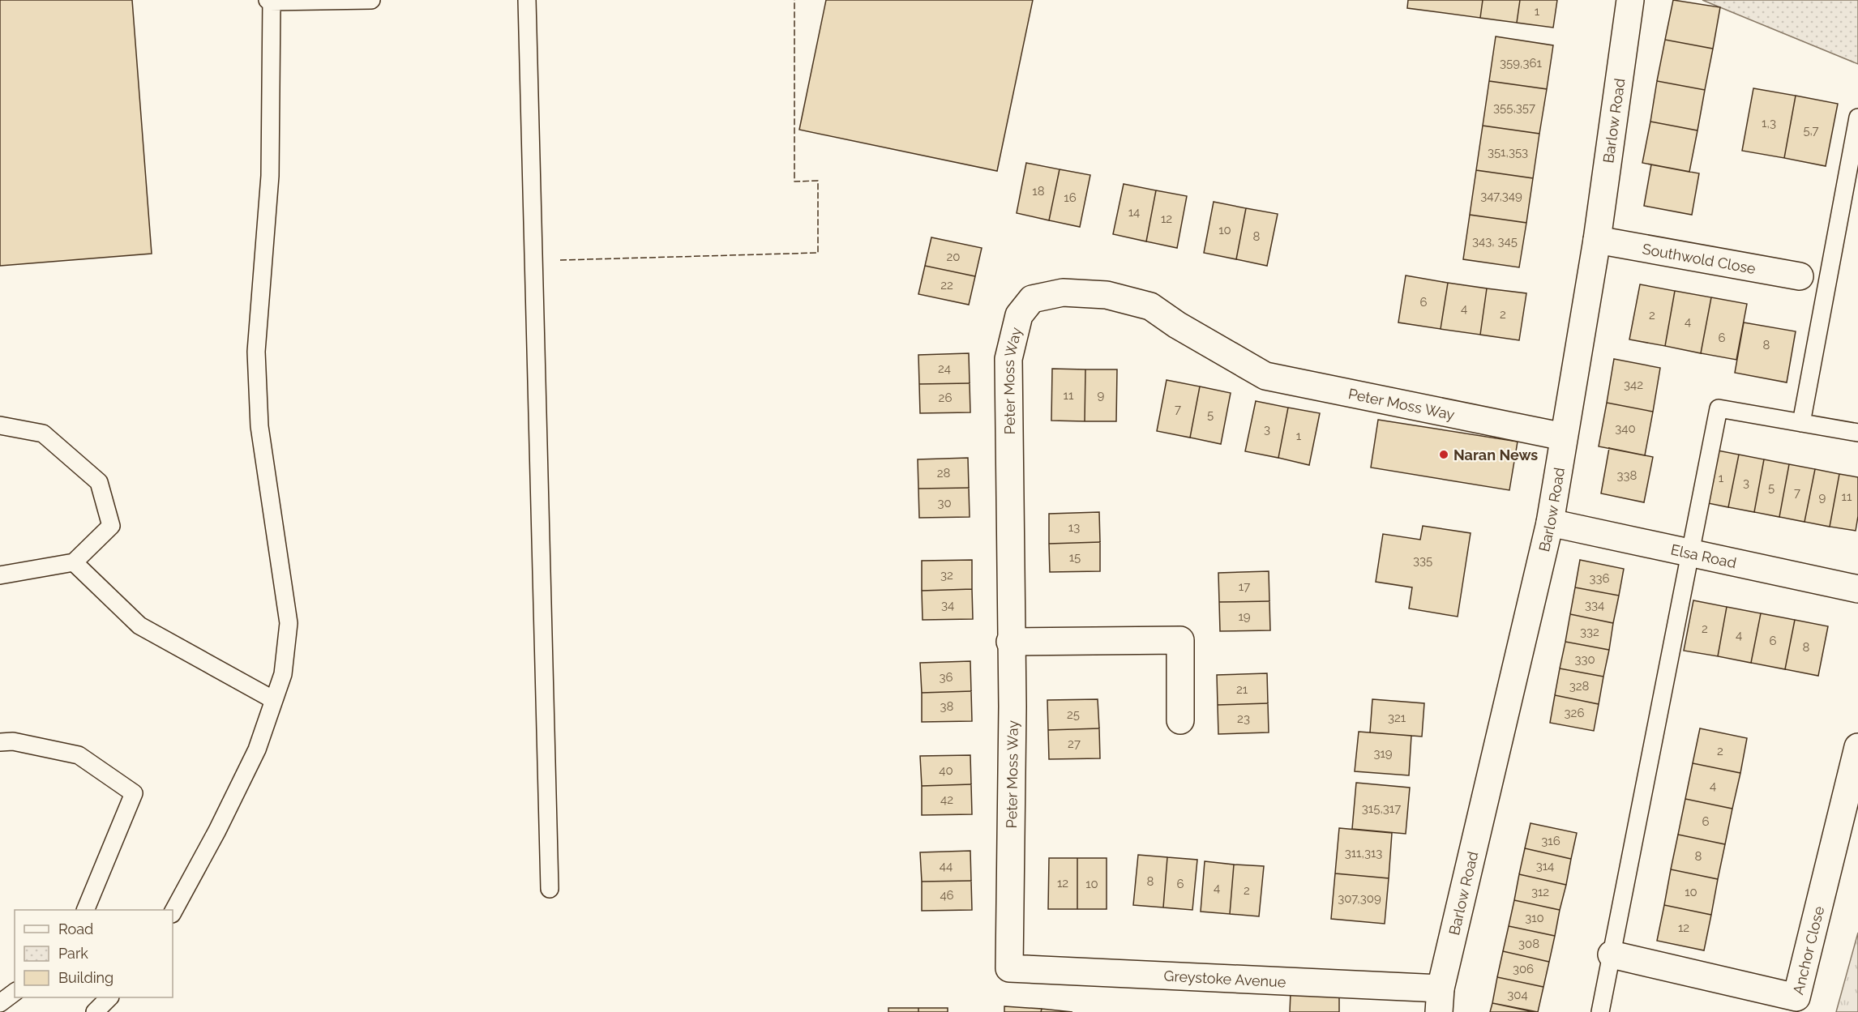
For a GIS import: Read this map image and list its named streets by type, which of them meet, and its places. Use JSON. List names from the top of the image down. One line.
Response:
{"streets":{"street":["Barlow Road","Southwold Close","Peter Moss Way","Elsa Road","Anchor Close","Greystoke Avenue"]},"crossings":[["Barlow Road","Southwold Close"],["Barlow Road","Peter Moss Way"],["Barlow Road","Elsa Road"],["Barlow Road","Greystoke Avenue"],["Peter Moss Way","Greystoke Avenue"]],"places":["Naran News"],"house_numbers":["1","359,361","355,357","1,3","5,7","351,353","18","347,349","16","14","12","10","8","343, 345","20","22","6","4","2","2","4","6","8","24","342","11","9","26","7","5","340","3","1","28","338","1","3","5","7","11","9","30","13","15","335","32","336","17","34","334","19","2","332","4","6","8","330","36","328","21","38","326","25","321","23","27","2","319","40","4","42","315,317","6","316","311,313","8","44","314","8","12","10","6","4","2","312","10","46","307,309","310","12","308","306","304"],"legend":["Road","Park","Building"]}
